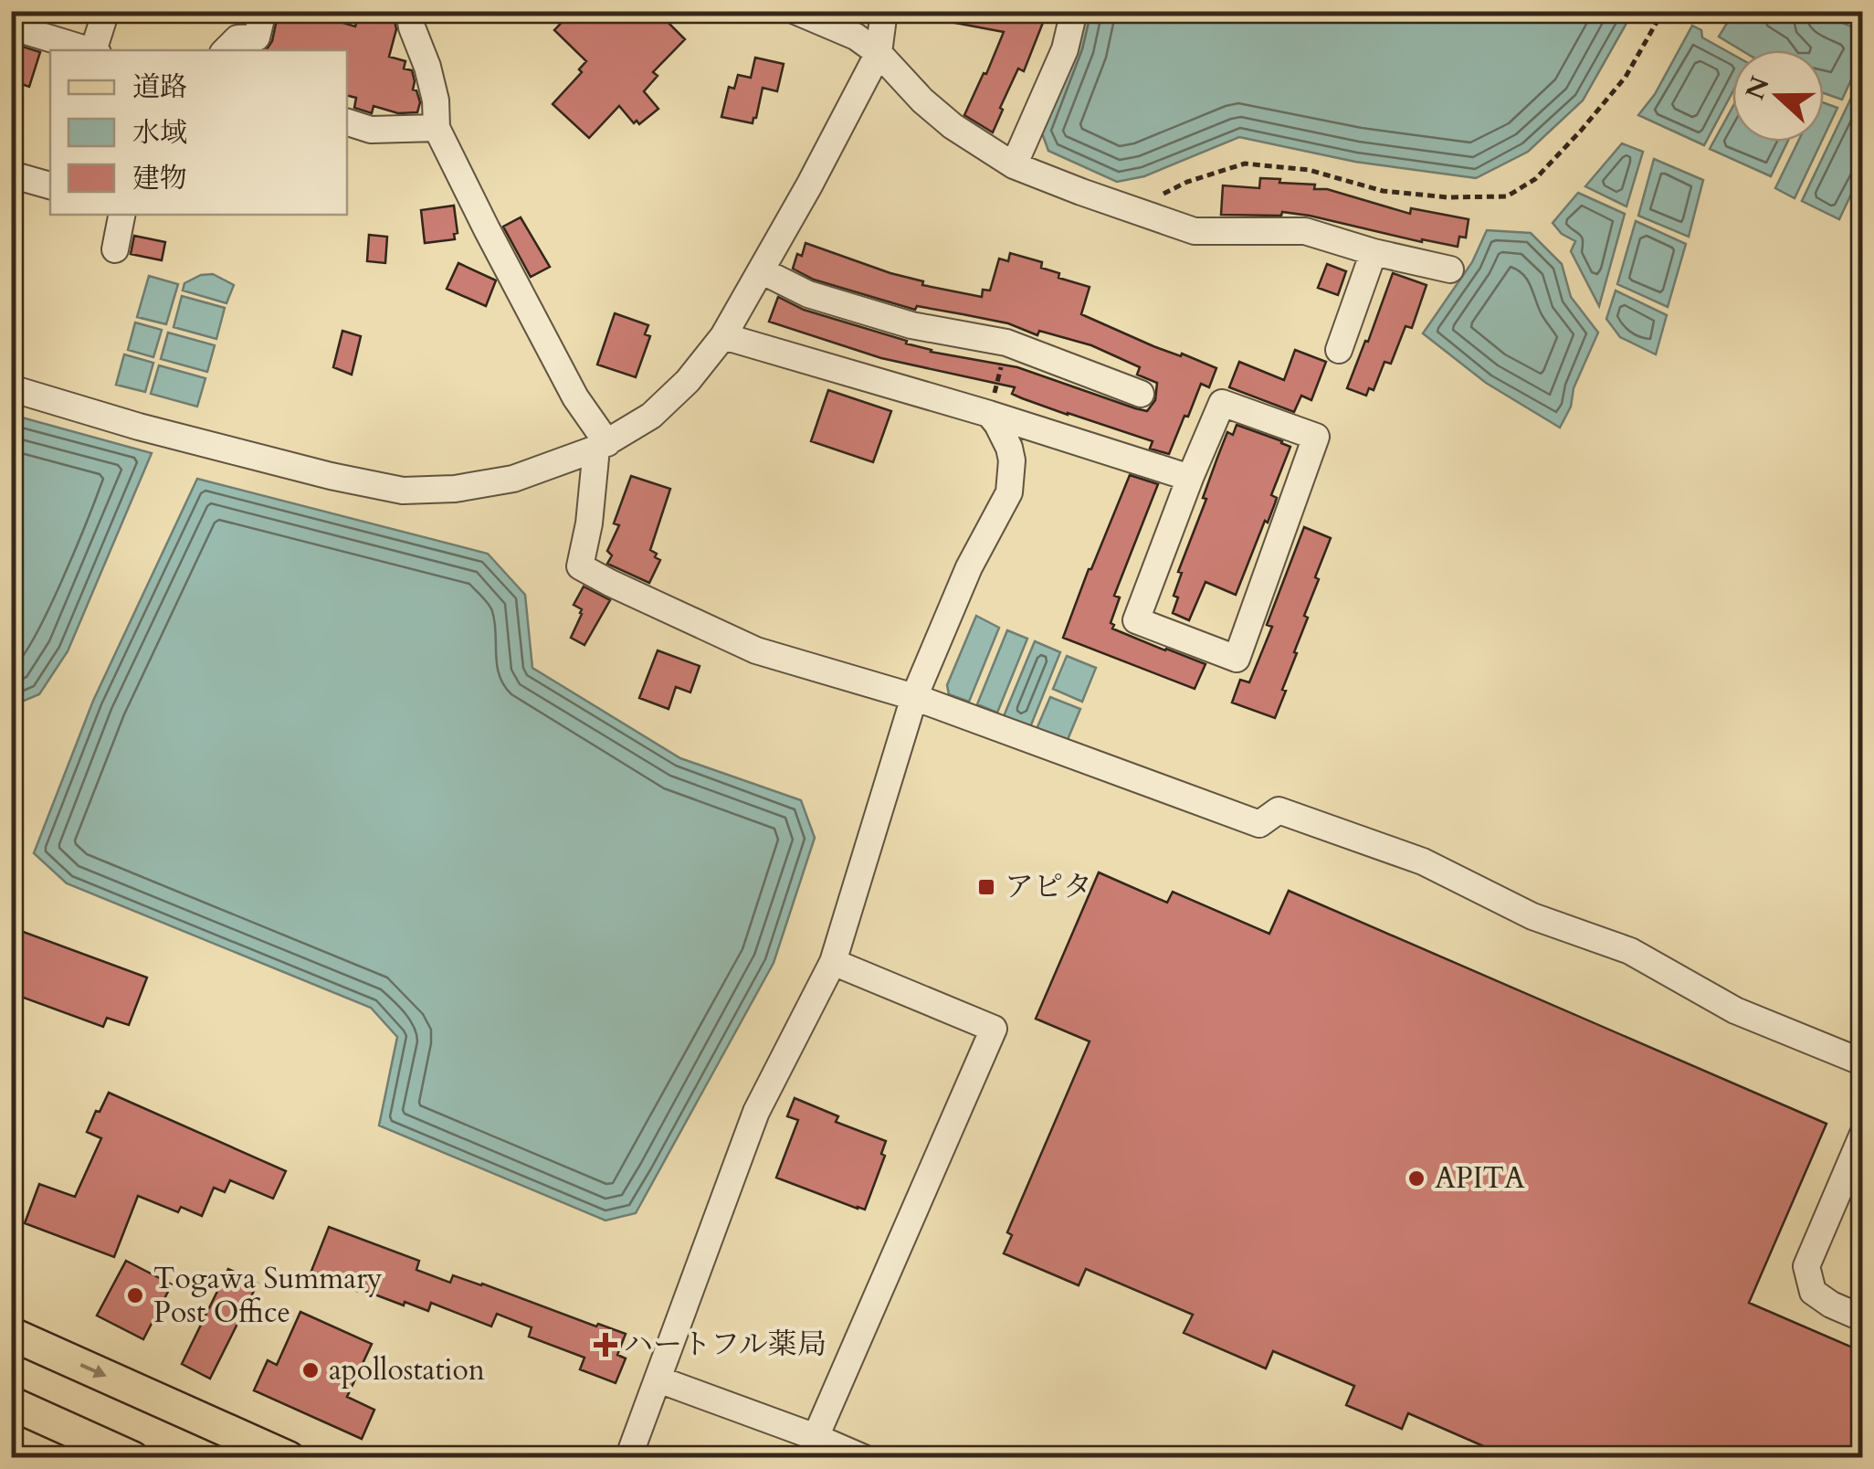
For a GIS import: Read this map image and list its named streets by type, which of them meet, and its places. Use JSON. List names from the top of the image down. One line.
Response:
{"places":{"transit":["アピタ"],"other":["APITA","Togawa Summary Post Office","apollostation"],"health":["ハートフル薬局"]},"legend":["道路","水域","建物"],"north":"left"}
